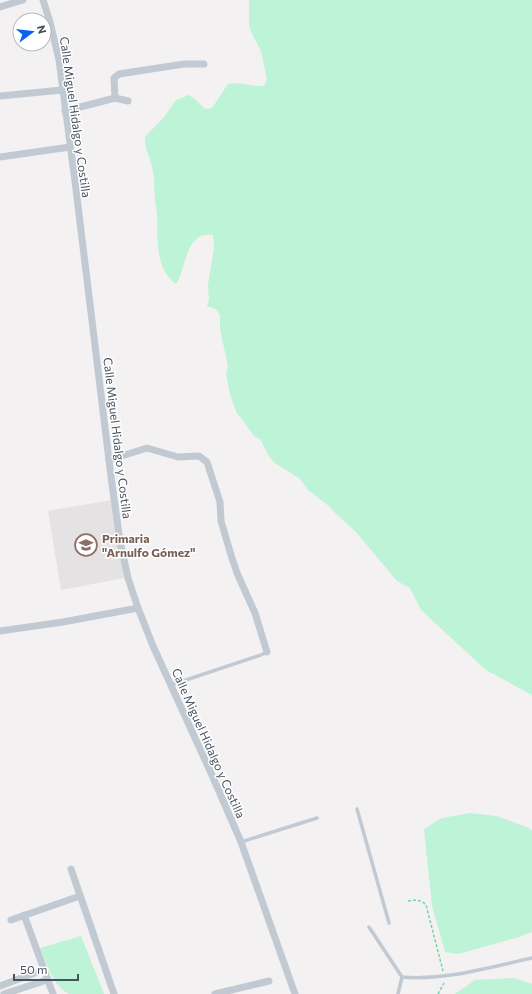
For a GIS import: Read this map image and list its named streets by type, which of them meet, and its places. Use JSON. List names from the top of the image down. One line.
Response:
{"streets":{"street":["Calle Miguel Hidalgo y Costilla"]},"places":{"school or university":["Primaria \"Arnulfo Gómez\""]},"scale_bar":"50 m","north":"right"}
